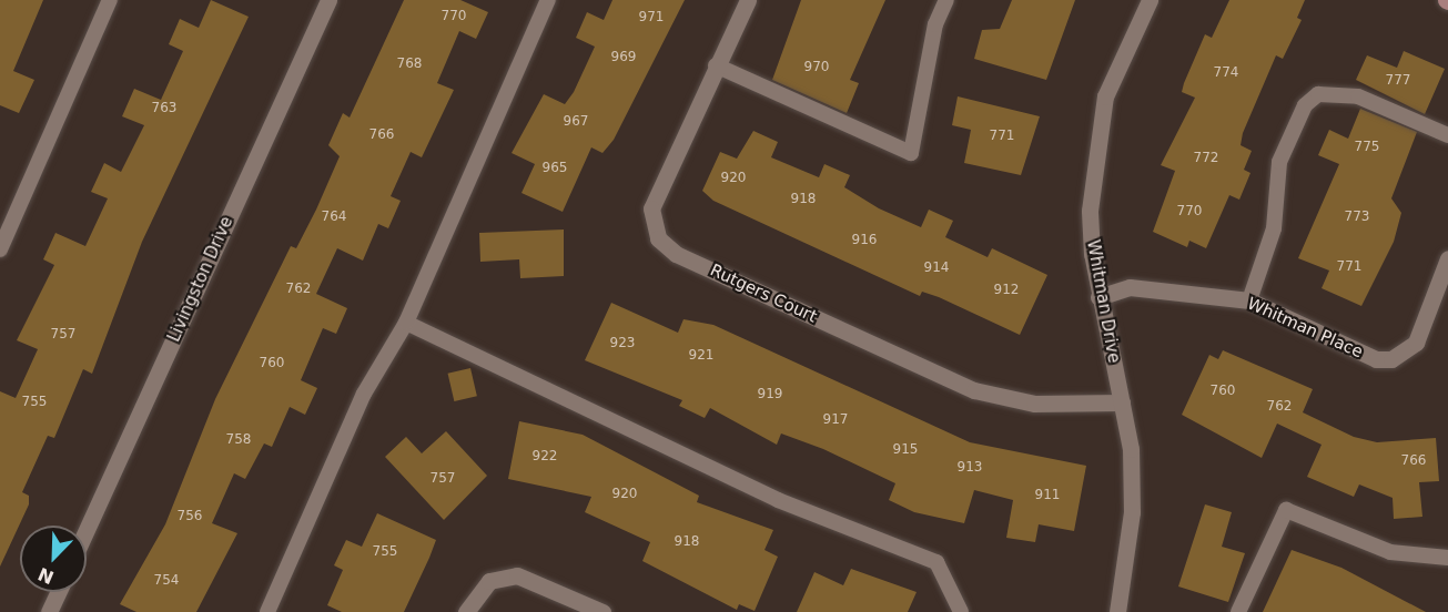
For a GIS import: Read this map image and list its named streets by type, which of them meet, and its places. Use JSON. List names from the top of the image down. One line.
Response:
{"streets":{"street":["Livingston Drive","Rutgers Court","Whitman Drive","Whitman Place"]},"crossings":[["Rutgers Court","Whitman Drive"],["Whitman Drive","Whitman Place"]],"house_numbers":["770","971","969","768","970","774","777","763","967","766","771","775","772","965","920","918","770","764","773","916","771","914","762","912","757","923","921","760","760","919","755","762","917","758","915","922","766","913","757","920","911","756","918","755","754"],"north":"bottom left"}
